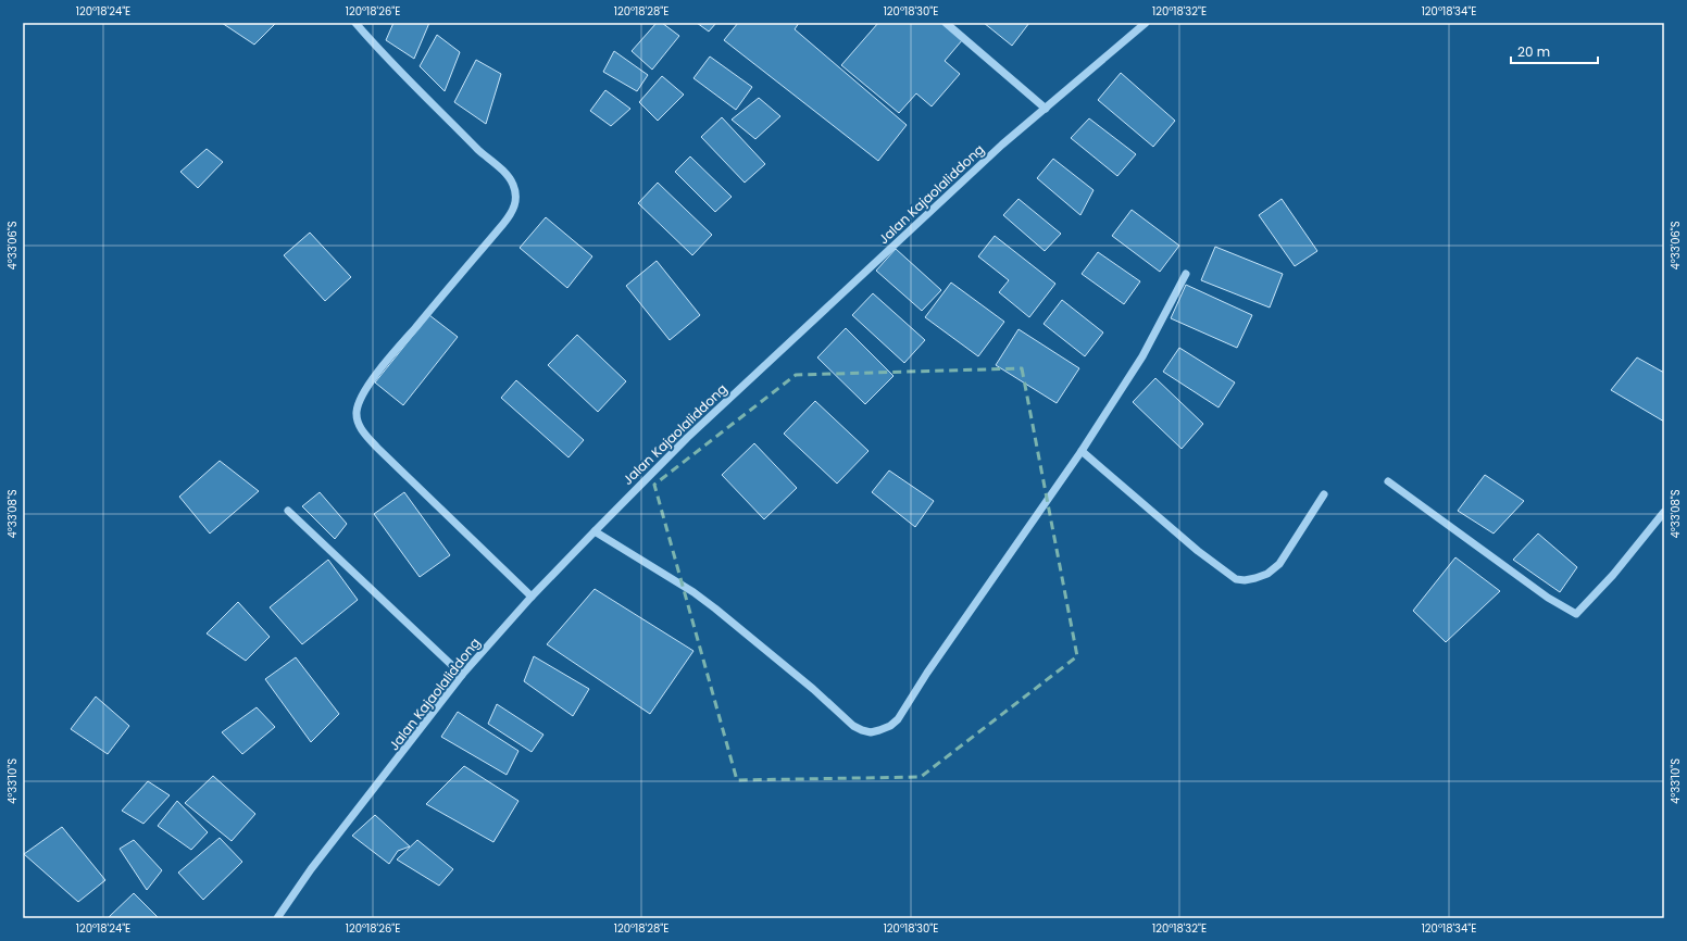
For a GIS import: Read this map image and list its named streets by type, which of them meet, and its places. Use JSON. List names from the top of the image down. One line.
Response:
{"streets":{"street":["Jalan Kajaolaliddong"]},"scale_bar":"20 m","coordinates":["120°18'24\"E","120°18'26\"E","120°18'28\"E","120°18'30\"E","120°18'32\"E","120°18'34\"E","4°33'06\"S","4°33'08\"S","4°33'10\"S"]}
